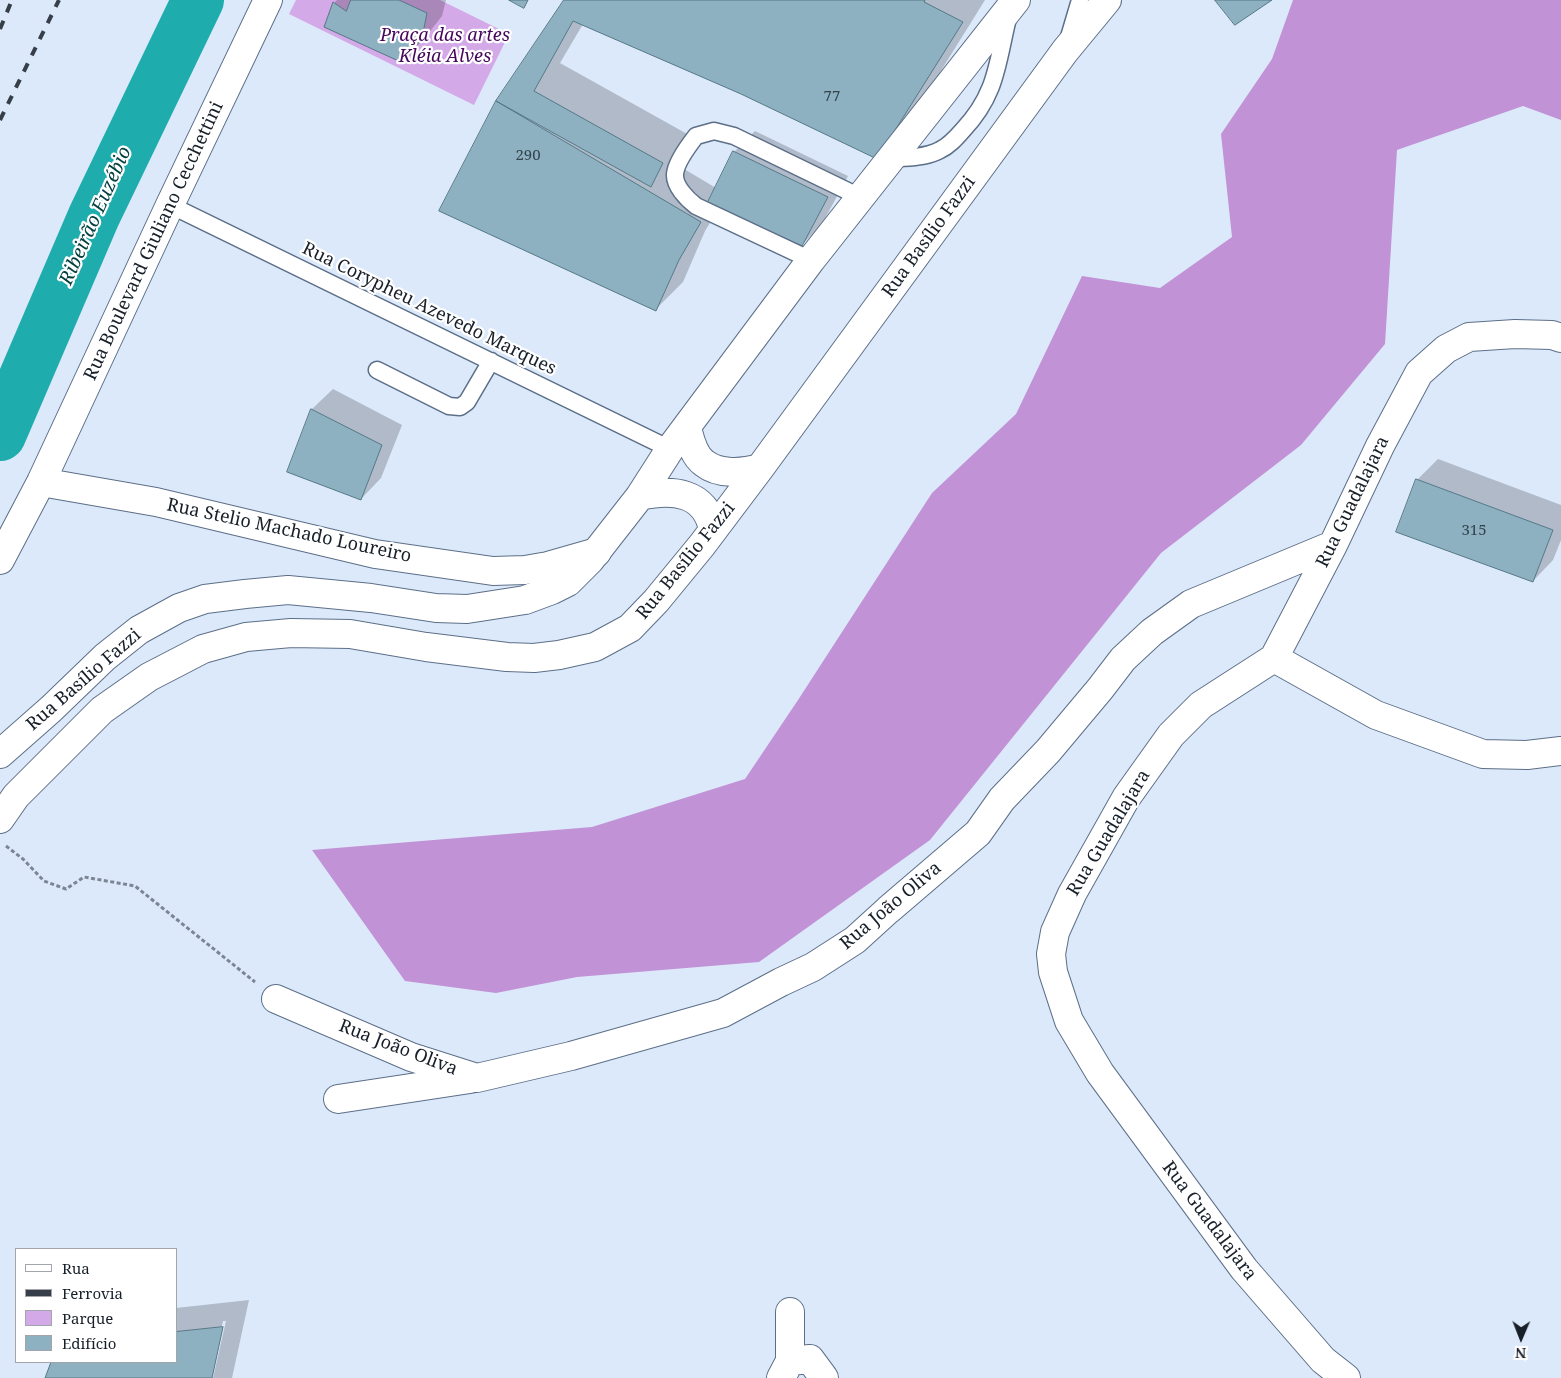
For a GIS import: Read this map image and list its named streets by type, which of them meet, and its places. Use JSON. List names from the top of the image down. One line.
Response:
{"streets":{"street":["Rua Basílio Fazzi","Rua Boulevard Giuliano Cecchettini","Rua Guadalajara","Rua Stelio Machado Loureiro","Rua João Oliva"],"lane":["Rua Corypheu Azevedo Marques"]},"crossings":[["Rua Basílio Fazzi","Rua Corypheu Azevedo Marques"],["Rua Basílio Fazzi","Rua Stelio Machado Loureiro"],["Rua Boulevard Giuliano Cecchettini","Rua Corypheu Azevedo Marques"],["Rua Boulevard Giuliano Cecchettini","Rua Stelio Machado Loureiro"],["Rua Guadalajara","Rua João Oliva"]],"water":["Ribeirão Euzébio"],"parks":["Praça das artes Kléia Alves"],"house_numbers":["77","290","315"],"legend":["Rua","Ferrovia","Parque","Edifício"],"north":"bottom"}
